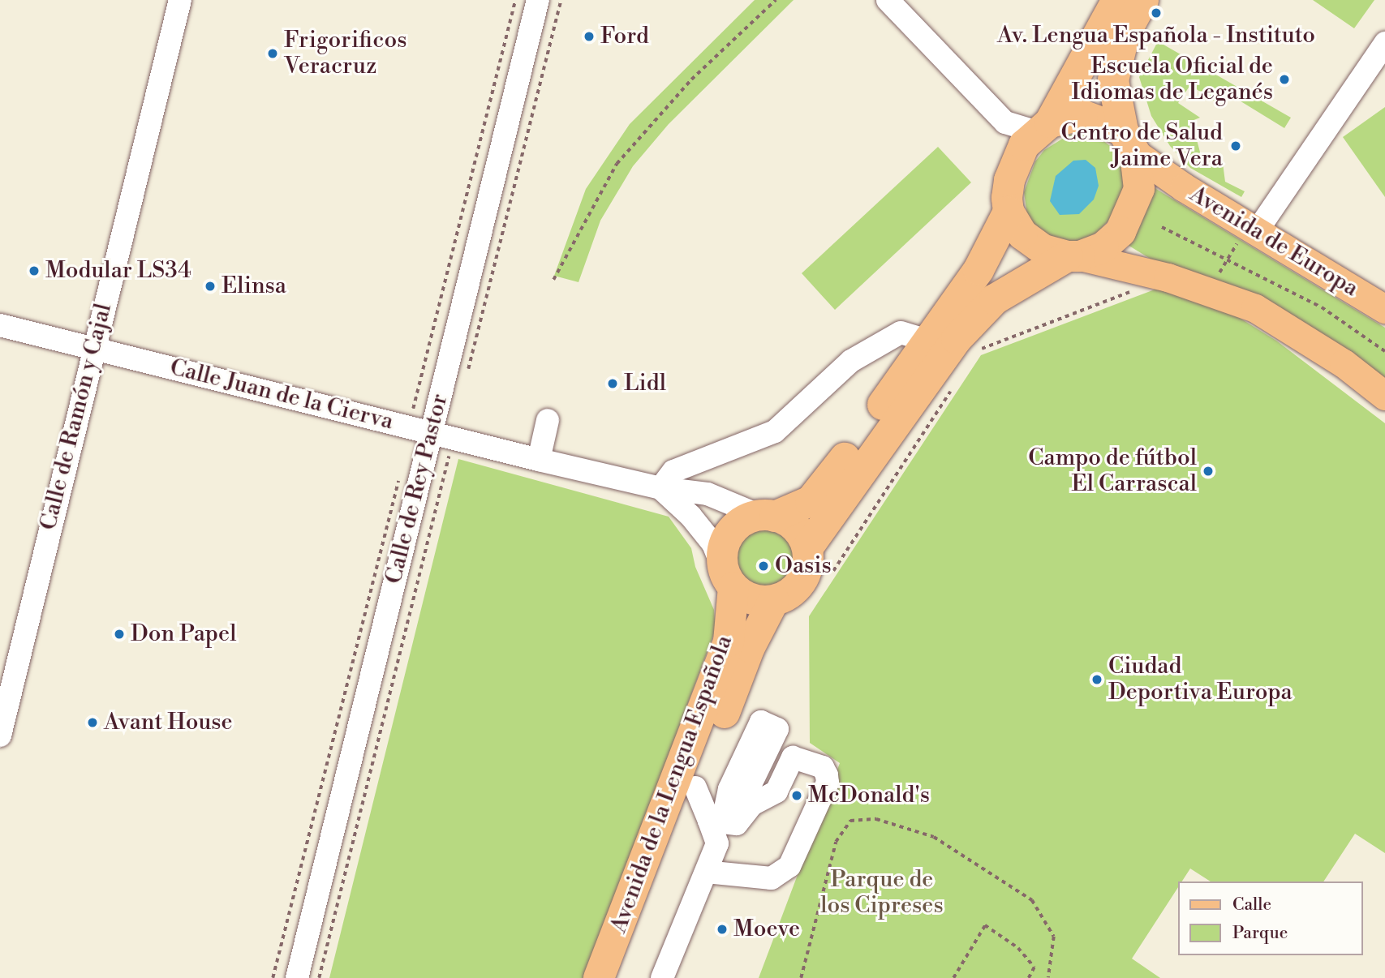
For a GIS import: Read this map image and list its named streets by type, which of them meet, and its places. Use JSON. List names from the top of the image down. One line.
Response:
{"streets":{"highway":["Avenida de la Lengua Española"],"main road":["Avenida de Europa"],"street":["Calle Juan de la Cierva","Calle de Ramón y Cajal","Calle de Rey Pastor"]},"crossings":[["Calle Juan de la Cierva","Calle de Ramón y Cajal"],["Calle Juan de la Cierva","Calle de Rey Pastor"],["Calle Juan de la Cierva","Avenida de la Lengua Española"]],"parks":["Parque de los Cipreses"],"places":["Av. Lengua Española - Instituto","Ford","Frigorificos Veracruz","Escuela Oficial de Idiomas de Leganés","Centro de Salud Jaime Vera","Modular LS34","Elinsa","Lidl","Campo de fútbol El Carrascal","Oasis","Don Papel","Ciudad Deportiva Europa","Avant House","McDonald's","Moeve"],"legend":["Calle","Parque"]}
